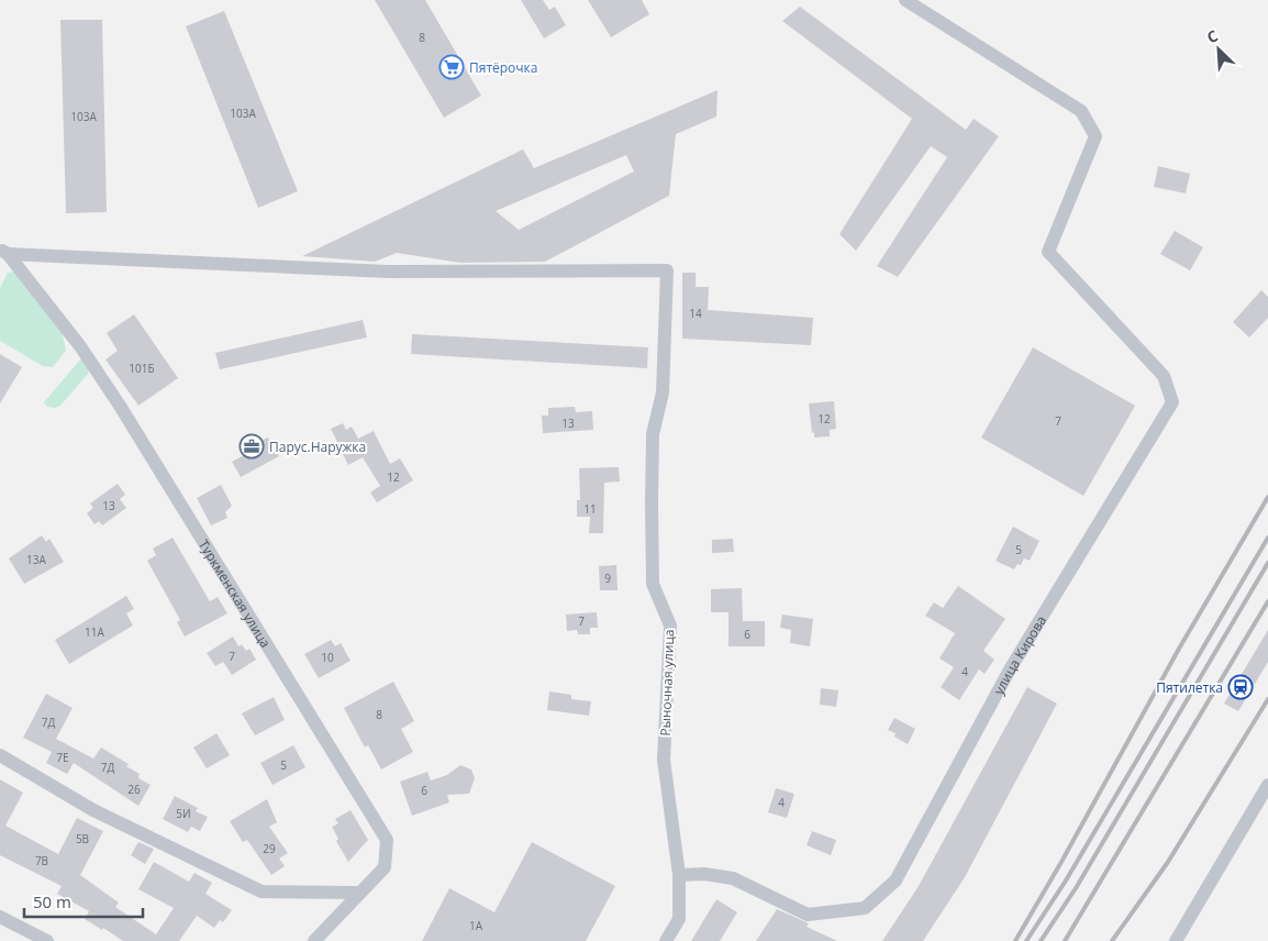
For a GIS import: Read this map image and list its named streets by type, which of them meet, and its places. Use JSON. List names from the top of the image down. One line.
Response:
{"streets":{"street":["Туркменская улица","улица Кирова","Рыночная улица"]},"crossings":[["Туркменская улица","Рыночная улица"],["улица Кирова","Рыночная улица"]],"places":{"supermarket":["Пятёрочка"],"office":["Парус.Наружка"],"station":["Пятилетка"]},"house_numbers":["8","103А","103А","14","101Б","12","7","13","12","13","11","5","13А","9","7","11А","6","7","10","4","8","7Д","7Е","5","7Д","26","6","4","5И","5В","29","7В","1А"],"scale_bar":"50 m","north":"top left"}
